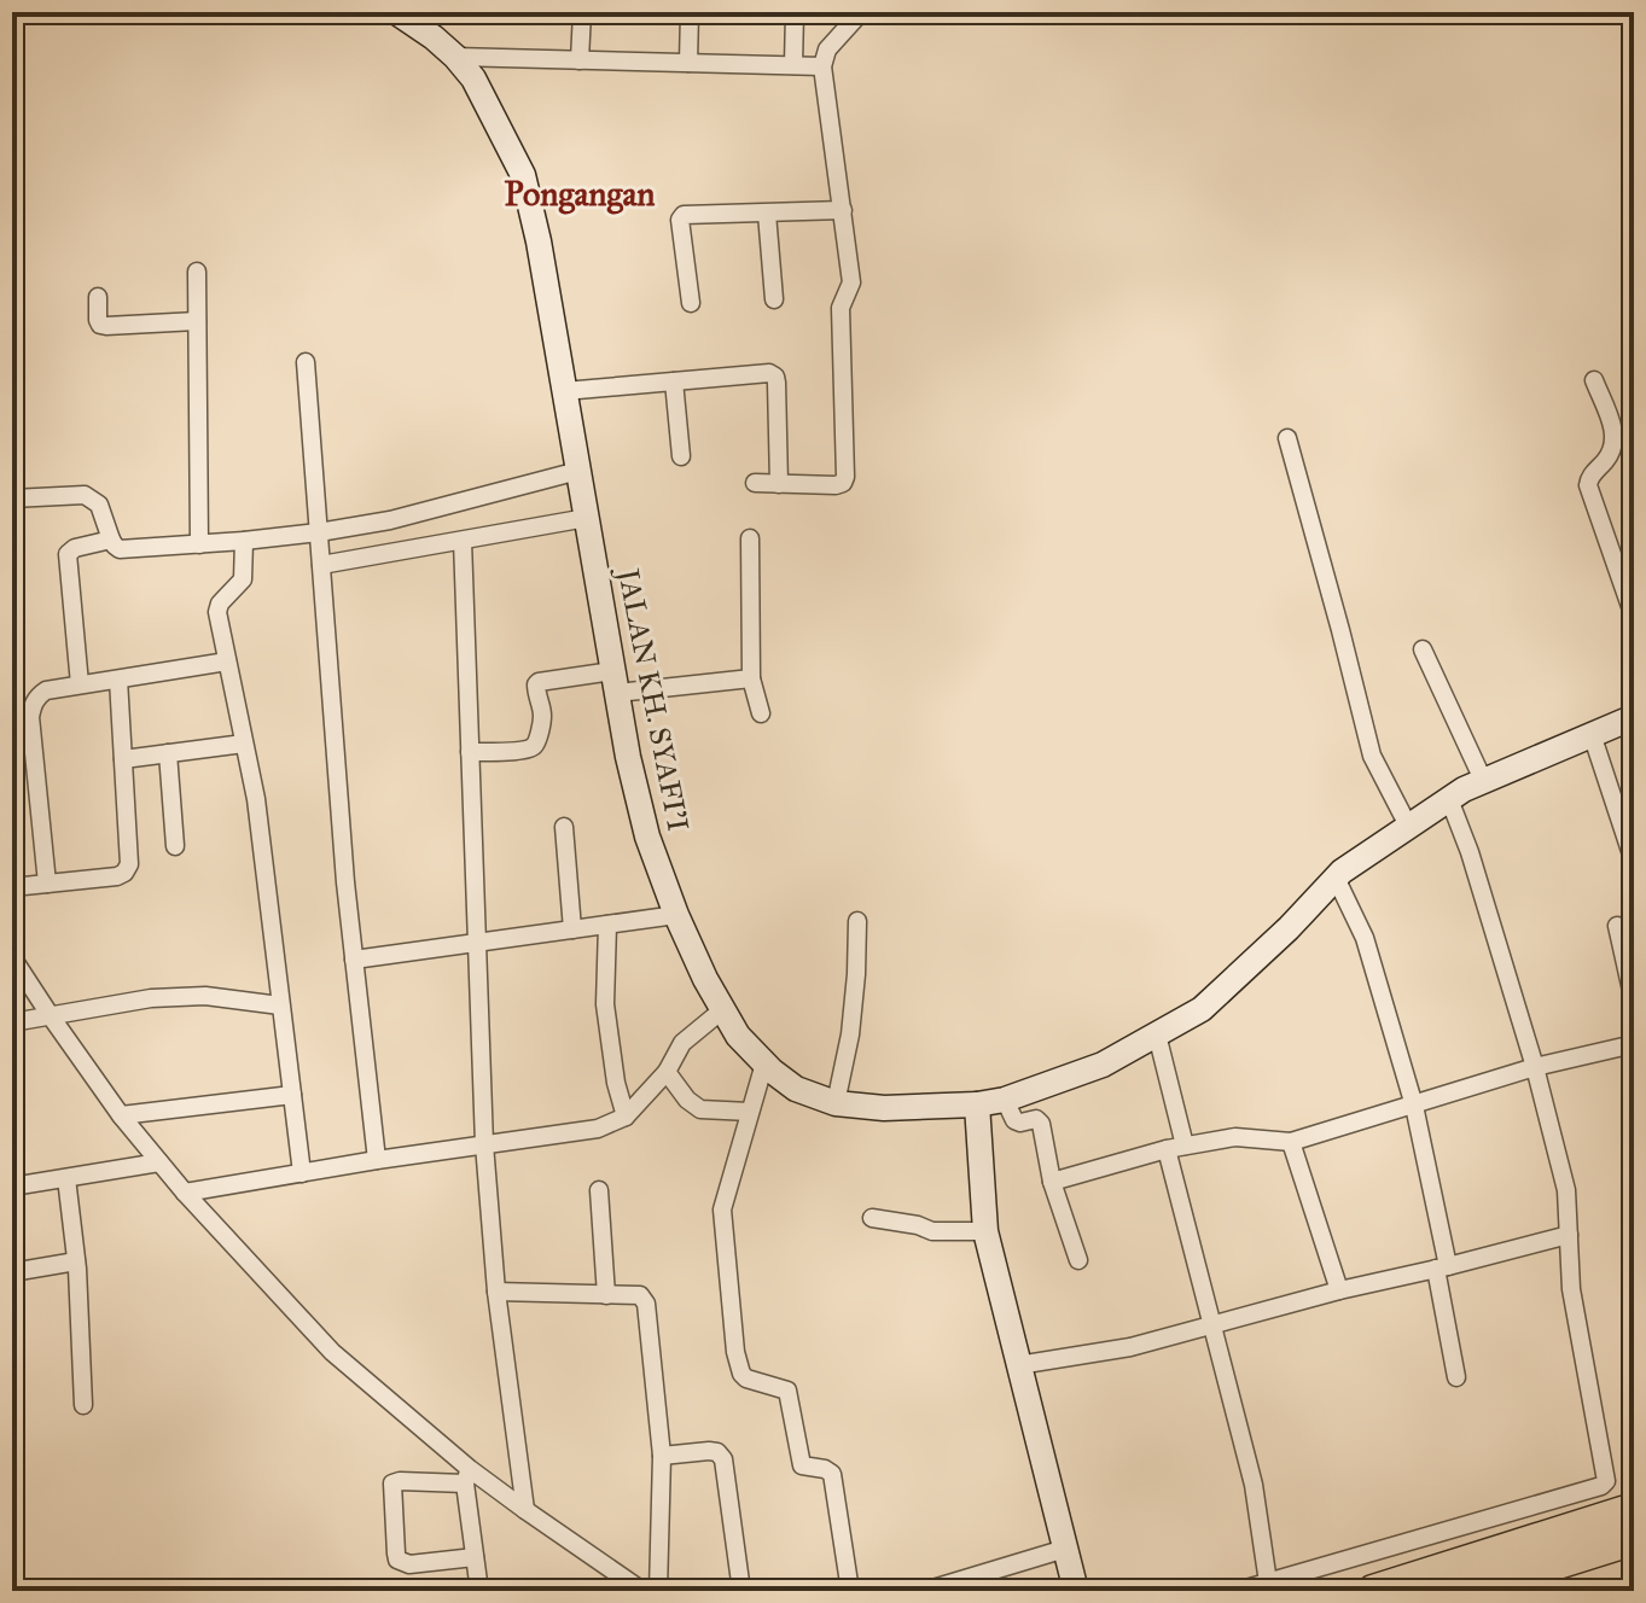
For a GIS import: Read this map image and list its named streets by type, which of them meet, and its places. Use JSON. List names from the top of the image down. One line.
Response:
{"streets":{"main road":["JALAN KH. SYAFI'I"]},"districts":["Pongangan"]}
